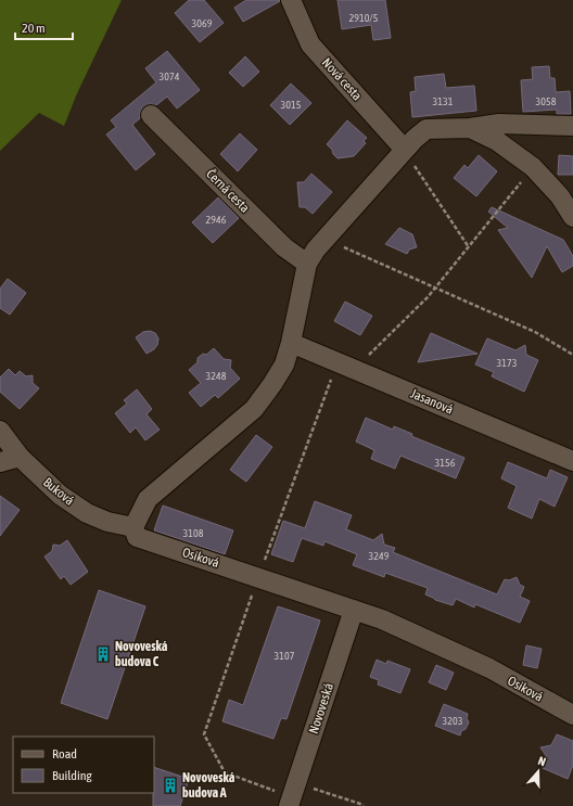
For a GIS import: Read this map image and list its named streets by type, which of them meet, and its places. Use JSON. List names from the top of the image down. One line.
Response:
{"streets":{"street":["Nová cesta","Černá cesta","Jasanová","Buková","Osiková","Novoveská"]},"crossings":[["Buková","Osiková"],["Osiková","Novoveská"]],"places":{"building":["Novoveská budova C","Novoveská budova A"]},"house_numbers":["2910/5","3069","3074","3131","3058","3015","2946","3173","3248","3156","3108","3249","3107","3203"],"legend":["Road","Building"],"scale_bar":"20 m","north":"top"}
